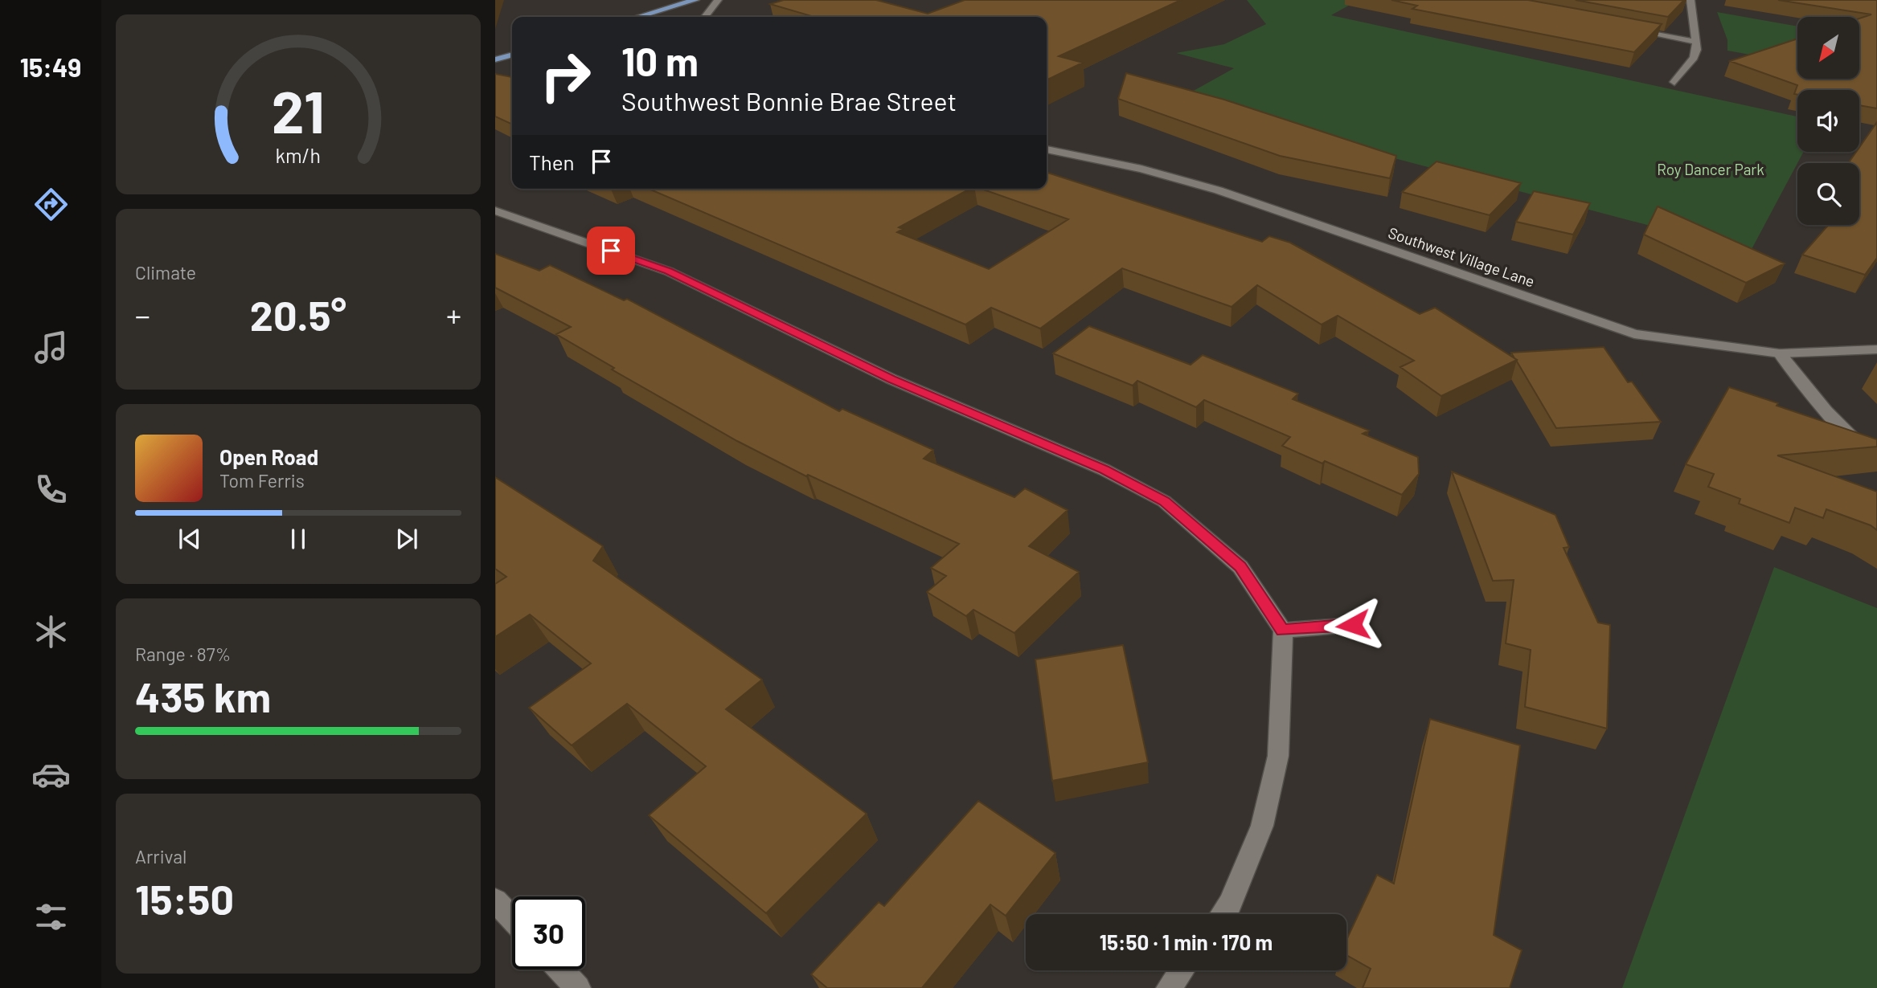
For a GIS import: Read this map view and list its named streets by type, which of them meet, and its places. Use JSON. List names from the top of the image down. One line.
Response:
{"streets":{"street":["Southwest Village Lane"]},"parks":["Roy Dancer Park"],"north":"bottom left","page":{"tabs":"15:49","turn":["10 m","Southwest Bonnie Brae Street"],"then":"Then","tile":["Climate",["Range · 87%","435 km"],["Arrival","15:50"]],"heat":["−","20.5°","+"],"song":["Open Road","Tom Ferris"],"limit":"30","trip":"15:50 · 1 min · 170 m","gauge":["21","km/h"]}}
